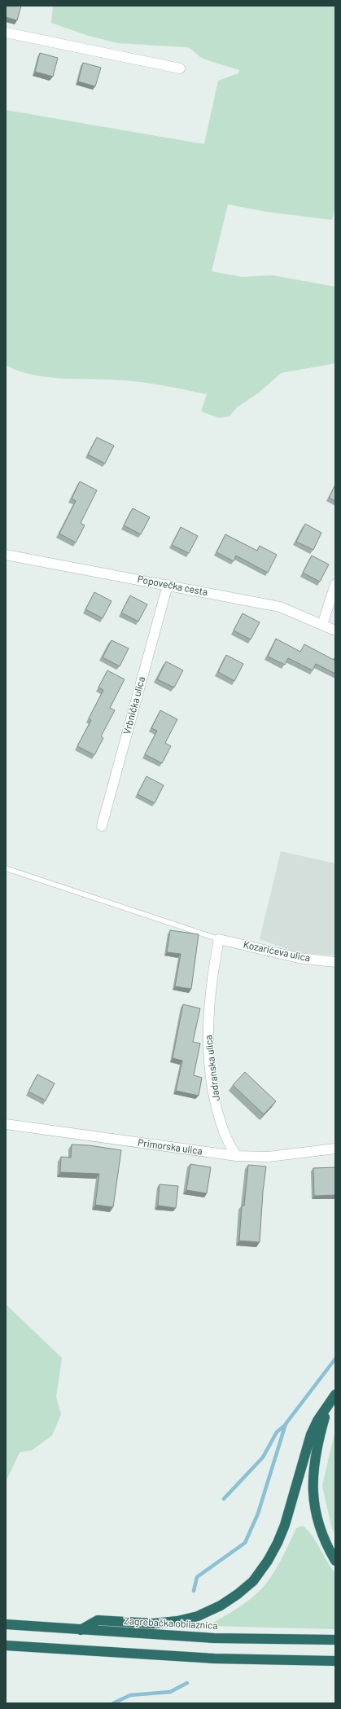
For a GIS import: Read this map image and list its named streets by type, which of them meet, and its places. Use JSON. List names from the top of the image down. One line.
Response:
{"streets":{"highway":["Zagrebačka obilaznica"],"street":["Popovečka cesta","Vrbnička ulica","Kozarićeva ulica","Jadranska ulica","Primorska ulica"]},"crossings":[["Popovečka cesta","Vrbnička ulica"],["Kozarićeva ulica","Jadranska ulica"],["Jadranska ulica","Primorska ulica"]]}
